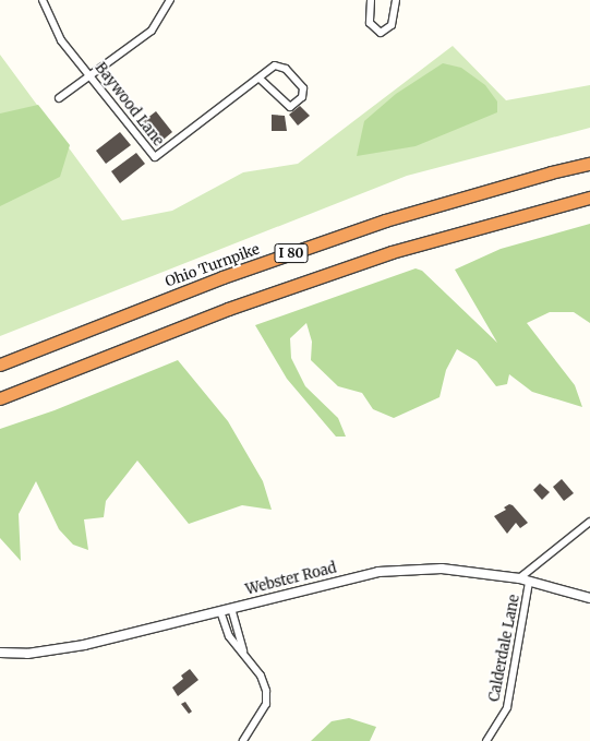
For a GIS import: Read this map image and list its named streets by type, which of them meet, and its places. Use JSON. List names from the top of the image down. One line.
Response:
{"streets":{"highway":["I 80","Ohio Turnpike"],"street":["Baywood Lane","Webster Road","Calderdale Lane"]},"crossings":[["Webster Road","Calderdale Lane"]]}
